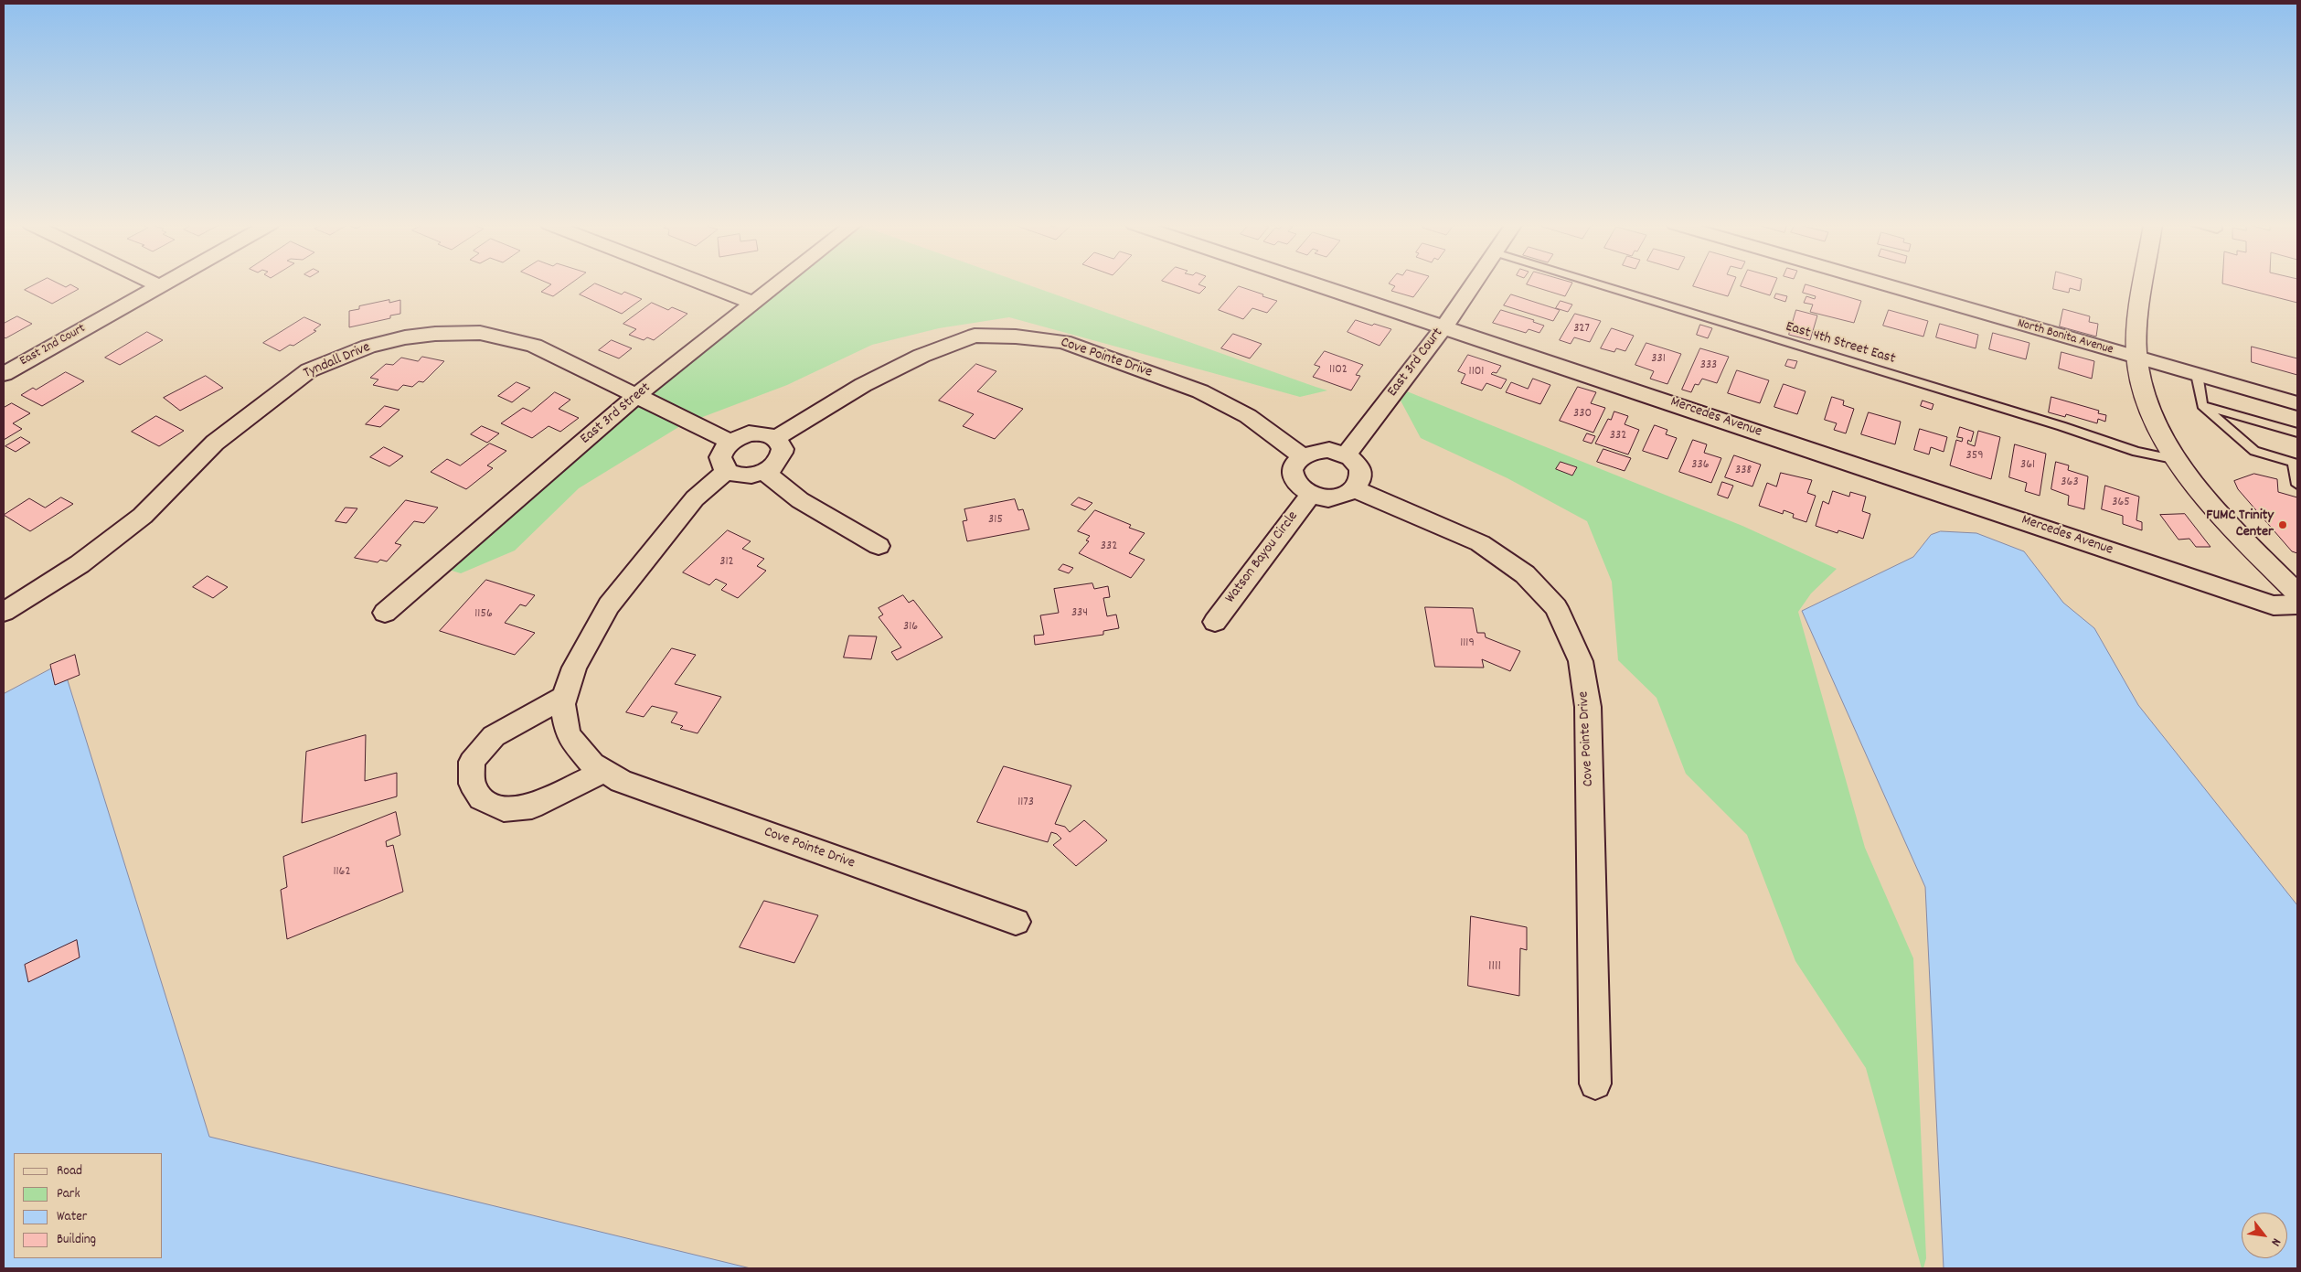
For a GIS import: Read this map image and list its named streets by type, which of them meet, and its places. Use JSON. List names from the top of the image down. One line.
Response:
{"streets":{"street":["North Bonita Avenue","East 2nd Court","Cove Pointe Drive","Tyndall Drive","East 3rd Court","East 3rd Street","Mercedes Avenue","Watson Bayou Circle"],"lane":["East 4th Street East"]},"crossings":[["Cove Pointe Drive","Tyndall Drive"],["Cove Pointe Drive","East 3rd Court"],["Cove Pointe Drive","Watson Bayou Circle"],["Tyndall Drive","East 3rd Street"],["East 3rd Court","Mercedes Avenue"],["East 3rd Court","Watson Bayou Circle"]],"places":["FUMC Trinity Center"],"house_numbers":["327","331","333","1102","1101","330","332","359","336","361","338","363","365","315","332","312","334","1156","316","1119","1173","1162","1111"],"legend":["Road","Park","Water","Building"],"north":"bottom right"}
